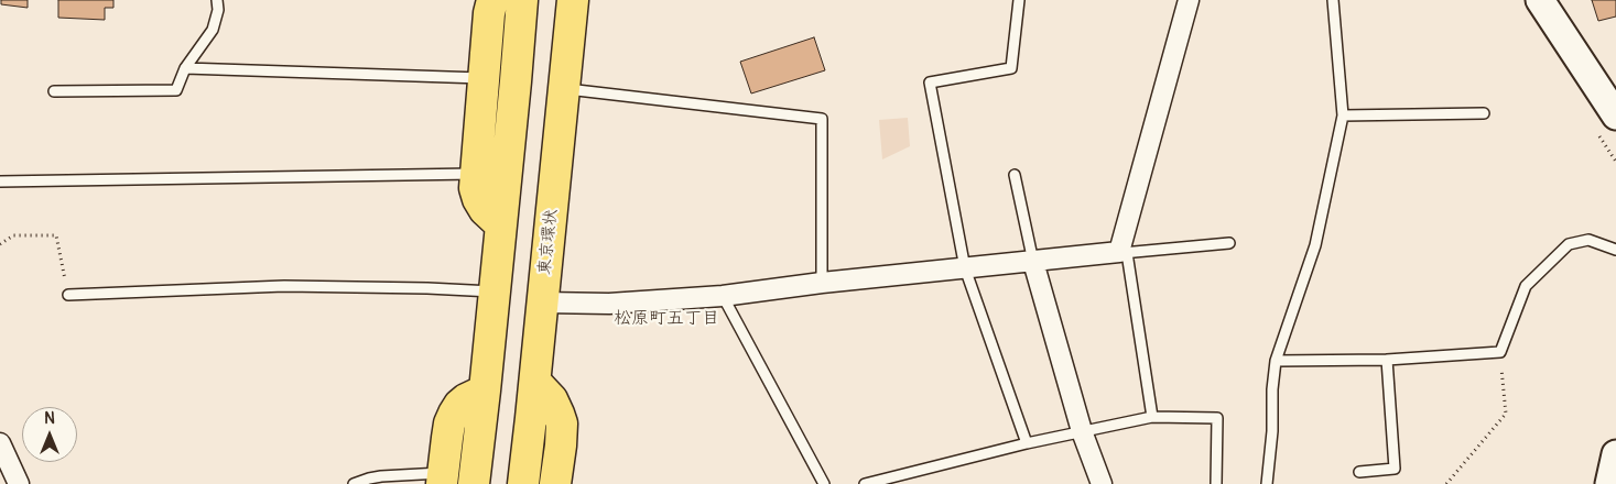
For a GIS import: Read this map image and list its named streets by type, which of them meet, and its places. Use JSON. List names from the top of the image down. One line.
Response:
{"streets":{"highway":["東京環状"]},"districts":["松原町五丁目"],"north":"top"}
